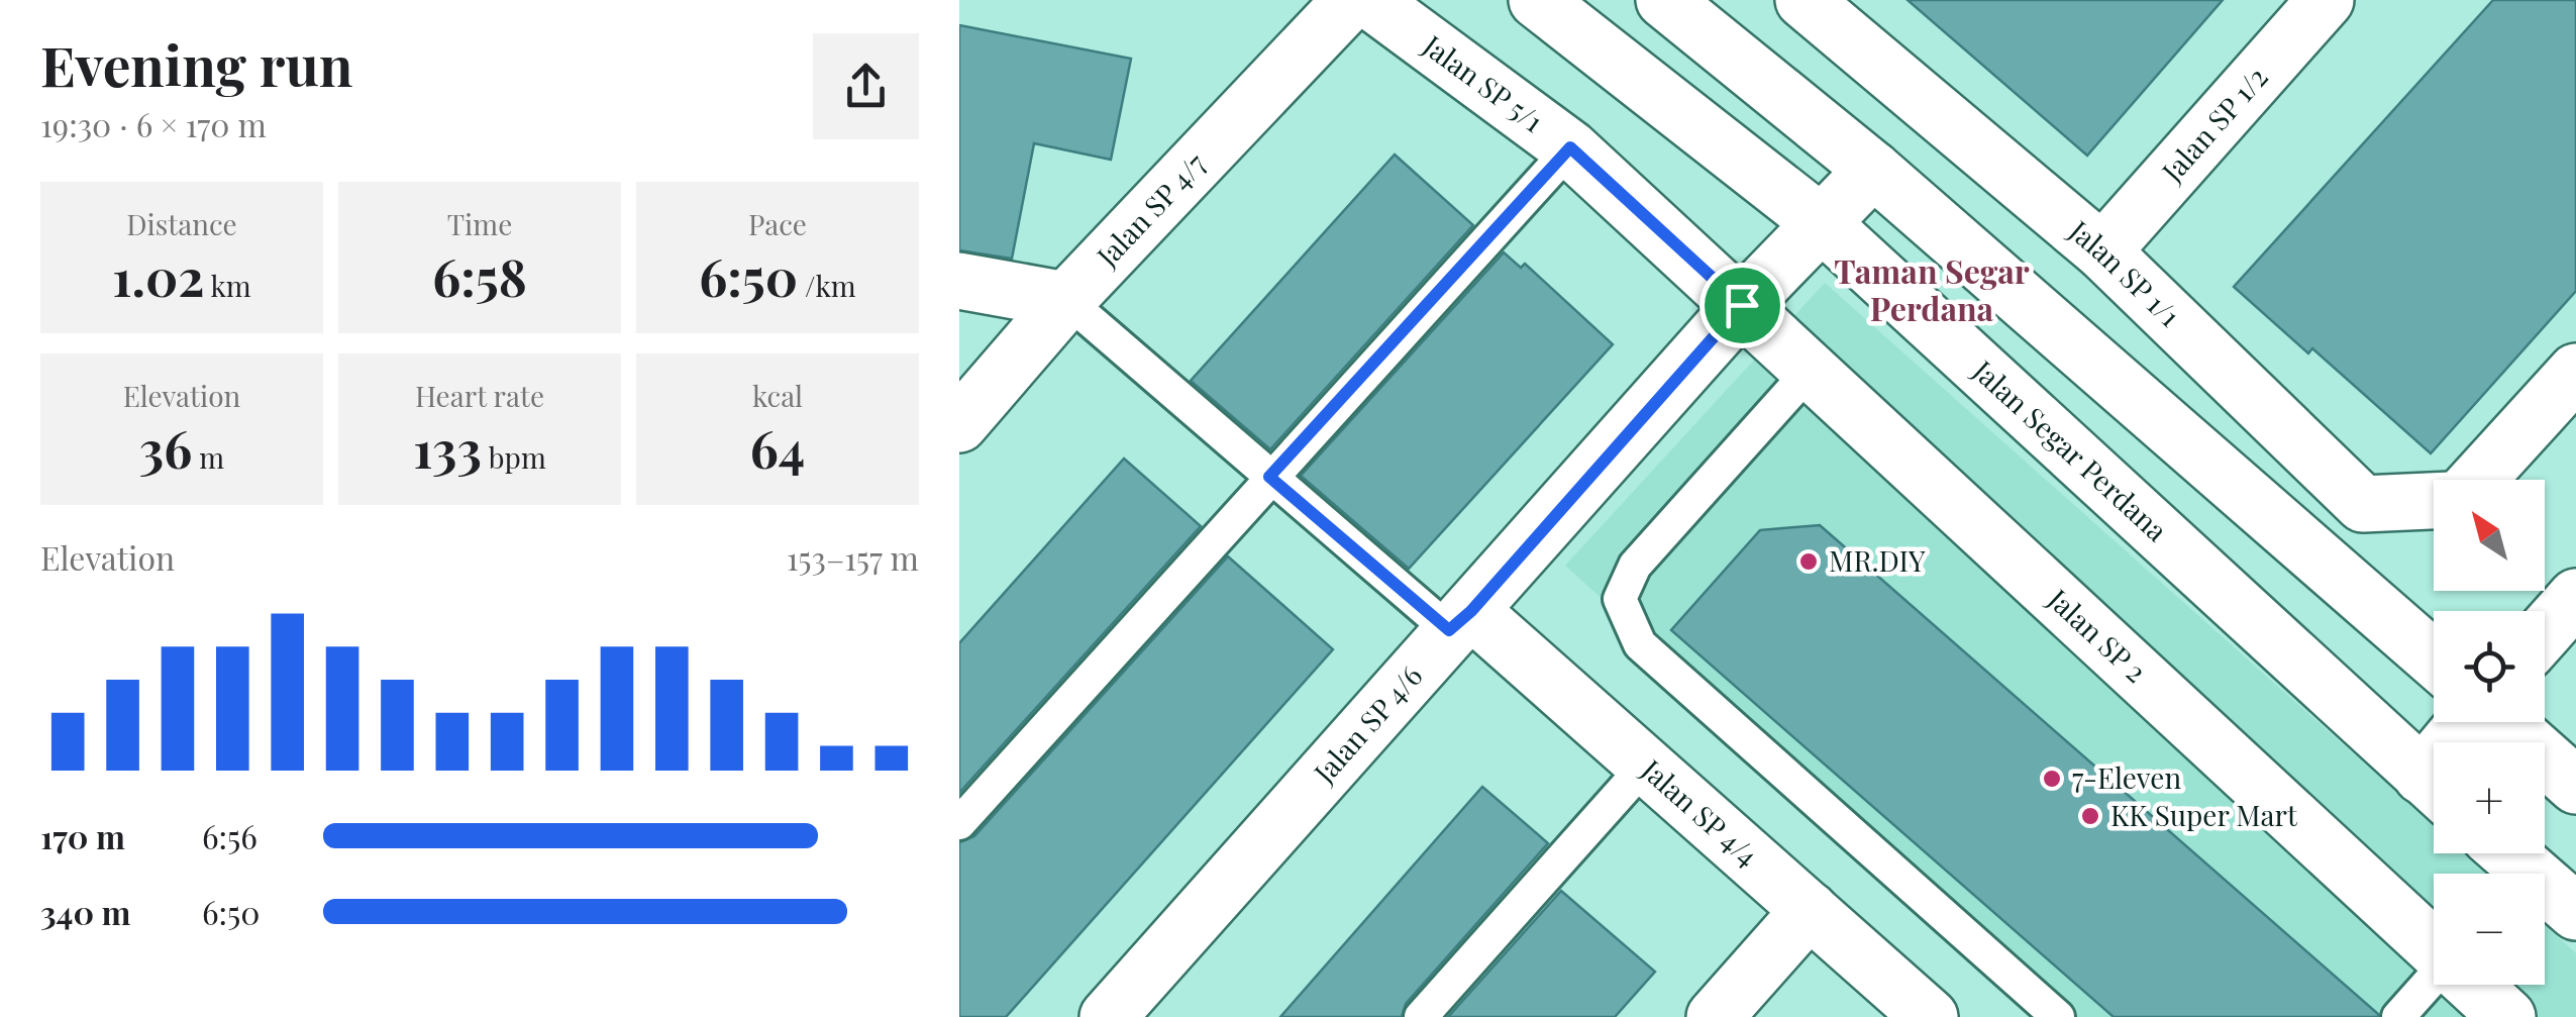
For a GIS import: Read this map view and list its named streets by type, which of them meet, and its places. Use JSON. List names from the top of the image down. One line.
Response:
{"streets":{"street":["Jalan SP 5/1","Jalan SP 1/2","Jalan SP 4/7","Jalan SP 1/1","Jalan Segar Perdana","Jalan SP 2","Jalan SP 4/6","Jalan SP 4/4"]},"crossings":[["Jalan SP 5/1","Jalan SP 2"],["Jalan SP 5/1","Jalan SP 4/6"],["Jalan SP 1/2","Jalan SP 1/1"],["Jalan Segar Perdana","Jalan SP 4/6"],["Jalan SP 2","Jalan SP 4/6"],["Jalan SP 4/6","Jalan SP 4/4"]],"districts":["Taman Segar Perdana"],"places":["MR.DIY","7-Eleven","KK Super Mart"],"north":"top left","page":{"heading":["Evening run","19:30 · 6 × 170 m"],"stats":[["Distance","1.02 km"],["Time","6:58"],["Pace","6:50 /km"],["Elevation","36 m"],["Heart rate","133 bpm"],["kcal","64"]],"map_buttons":["+","−"],"chart":["Elevation","153–157 m"],"list":[{"name":"170 m","note":"6:56"},{"name":"340 m","note":"6:50"}]}}
